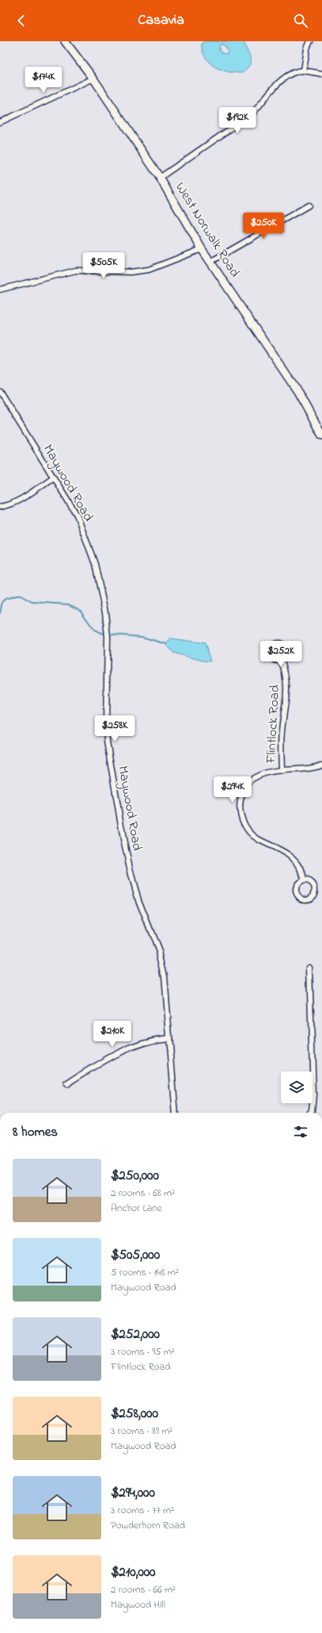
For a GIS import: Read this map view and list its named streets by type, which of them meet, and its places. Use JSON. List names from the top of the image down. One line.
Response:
{"streets":{"main road":["West Norwalk Road"],"street":["Maywood Road","Flintlock Road"]},"page":{"header":"Casavia","price":["$174K","$192K","$250K","$505K","$252K","$258K","$294K","$210K"],"heading":"8 homes","list":[{"name":"$250,000","note":"2 rooms · 68 m² · Anchor Lane"},{"name":"$505,000","note":"5 rooms · 148 m² · Maywood Road"},{"name":"$252,000","note":"3 rooms · 95 m² · Flintlock Road"},{"name":"$258,000","note":"3 rooms · 89 m² · Maywood Road"},{"name":"$294,000","note":"3 rooms · 77 m² · Powderhorn Road"},{"name":"$210,000","note":"2 rooms · 66 m² · Maywood Hill"}]}}
